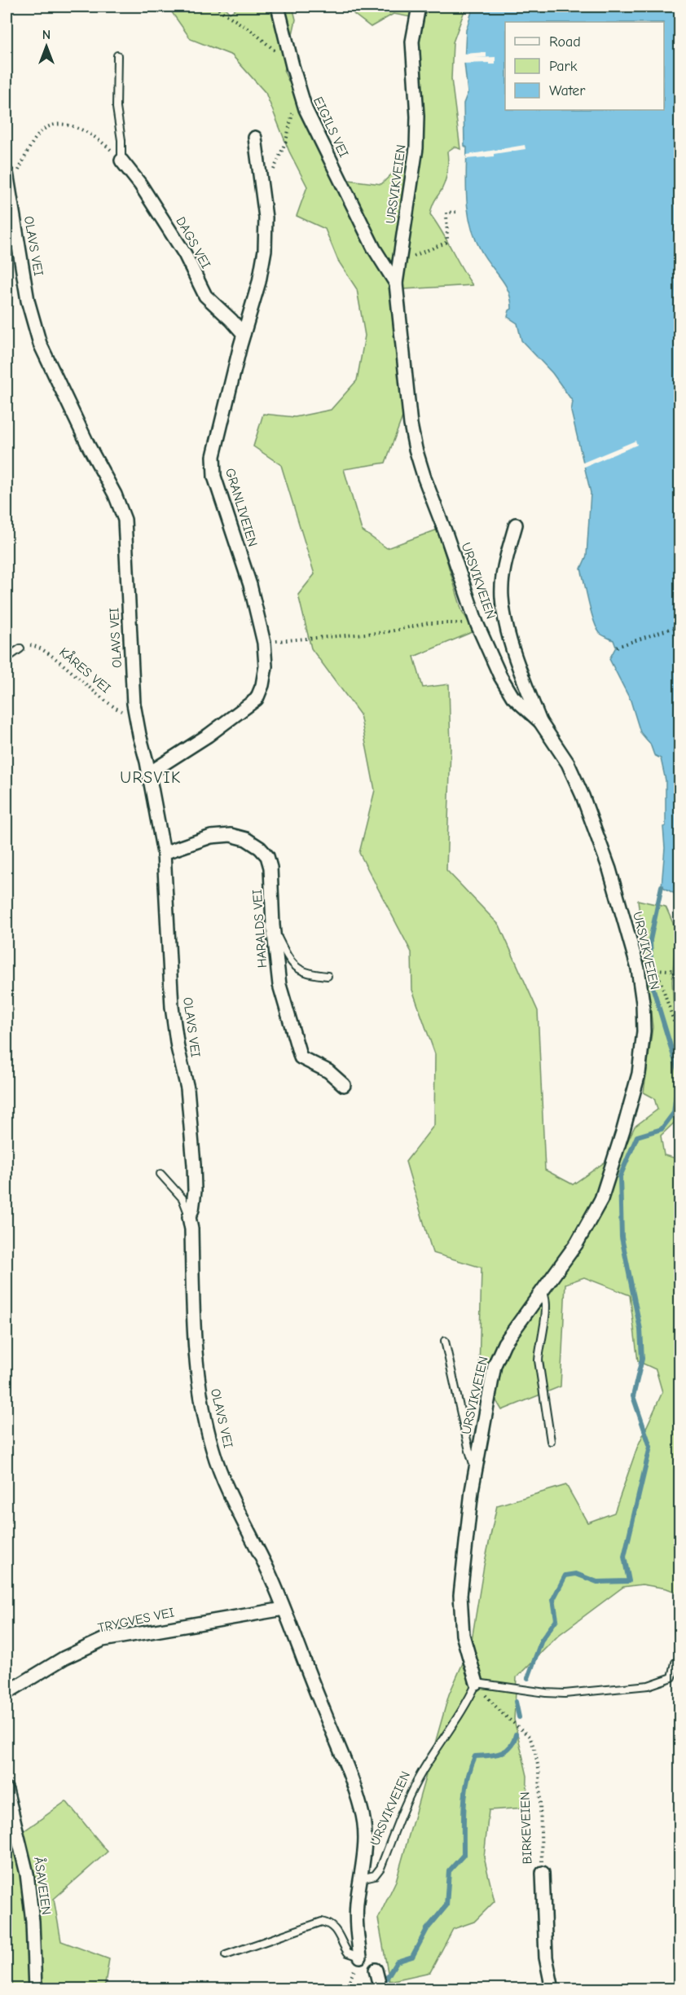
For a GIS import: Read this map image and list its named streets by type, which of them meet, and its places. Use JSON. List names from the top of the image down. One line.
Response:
{"streets":{"street":["EIGILS VEI","URSVIKVEIEN","DAGS VEI","OLAVS VEI","GRANLIVEIEN","HARALDS VEI","TRYGVES VEI","BIRKEVEIEN","ÅSAVEIEN"],"path":["KÅRES VEI"]},"crossings":[["EIGILS VEI","URSVIKVEIEN"],["URSVIKVEIEN","OLAVS VEI"],["URSVIKVEIEN","BIRKEVEIEN"],["DAGS VEI","GRANLIVEIEN"],["OLAVS VEI","GRANLIVEIEN"],["OLAVS VEI","KÅRES VEI"],["OLAVS VEI","HARALDS VEI"],["OLAVS VEI","TRYGVES VEI"]],"districts":["URSVIK"],"legend":["Road","Park","Water"],"north":"top"}
